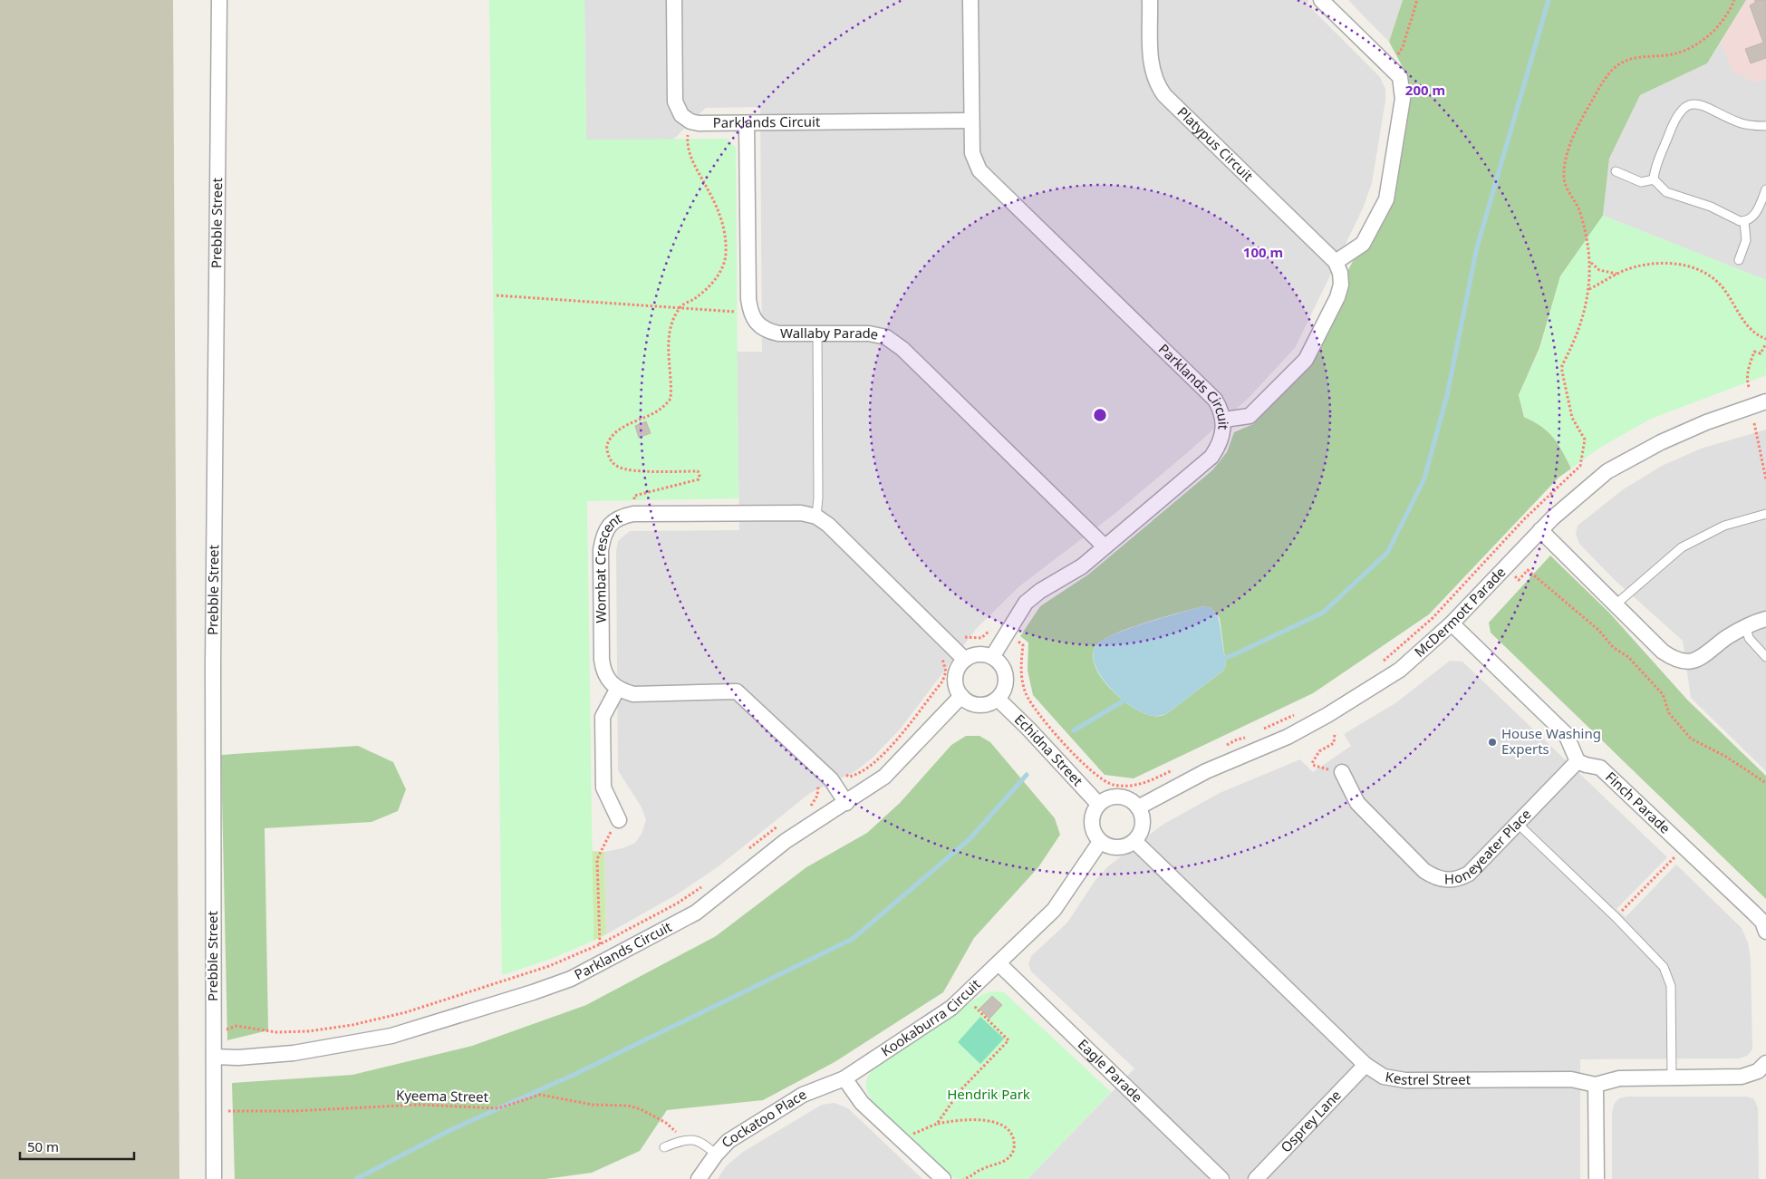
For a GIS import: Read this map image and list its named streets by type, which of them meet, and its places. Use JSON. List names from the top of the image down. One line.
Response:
{"streets":{"street":["Parklands Circuit","Platypus Circuit","Prebble Street","Wallaby Parade","Wombat Crescent","McDermott Parade","Echidna Street","Finch Parade","Honeyeater Place","Kookaburra Circuit","Eagle Parade","Kestrel Street","Cockatoo Place","Osprey Lane"],"path":["Kyeema Street"]},"crossings":[["Parklands Circuit","Prebble Street"],["Parklands Circuit","Wallaby Parade"],["Parklands Circuit","Wombat Crescent"],["Parklands Circuit","Echidna Street"],["Prebble Street","Kyeema Street"],["Wombat Crescent","Echidna Street"],["McDermott Parade","Echidna Street"],["McDermott Parade","Kookaburra Circuit"],["McDermott Parade","Kestrel Street"],["Echidna Street","Kookaburra Circuit"],["Echidna Street","Kestrel Street"],["Finch Parade","Honeyeater Place"],["Kookaburra Circuit","Eagle Parade"],["Kookaburra Circuit","Kestrel Street"],["Kookaburra Circuit","Cockatoo Place"],["Kestrel Street","Osprey Lane"]],"parks":["Hendrik Park"],"places":["House Washing Experts"],"scale_bar":"50 m","rings":["200 m","100 m"]}
